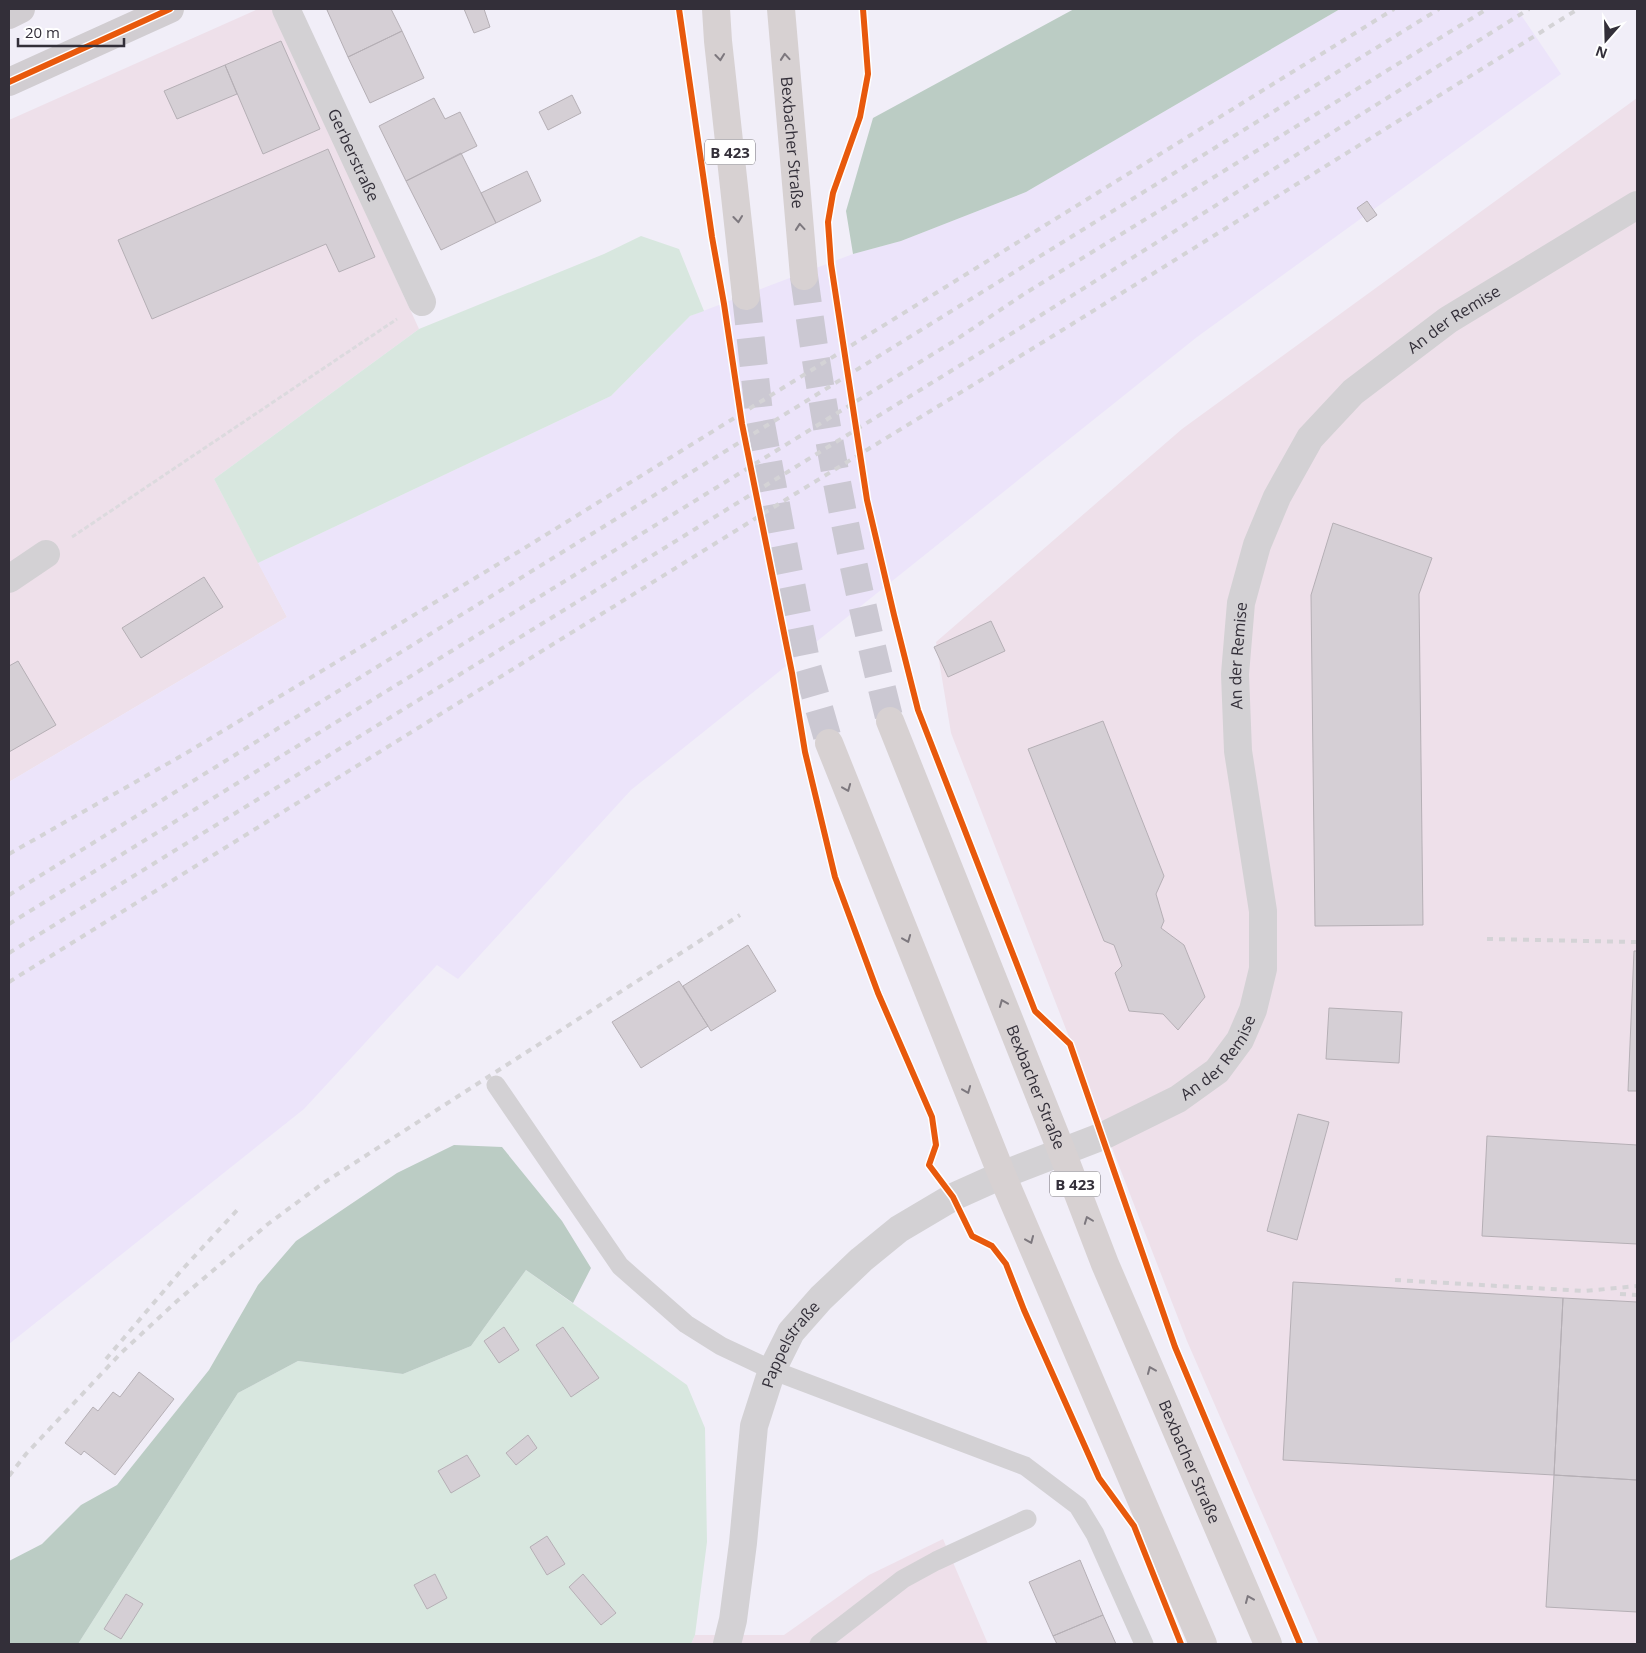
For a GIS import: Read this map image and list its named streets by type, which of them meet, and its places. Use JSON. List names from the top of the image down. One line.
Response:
{"streets":{"main road":["Bexbacher Straße","B 423"],"street":["Gerberstraße","An der Remise","Pappelstraße"]},"crossings":[["Bexbacher Straße","An der Remise"],["An der Remise","Pappelstraße"]],"scale_bar":"20 m","north":"bottom"}
